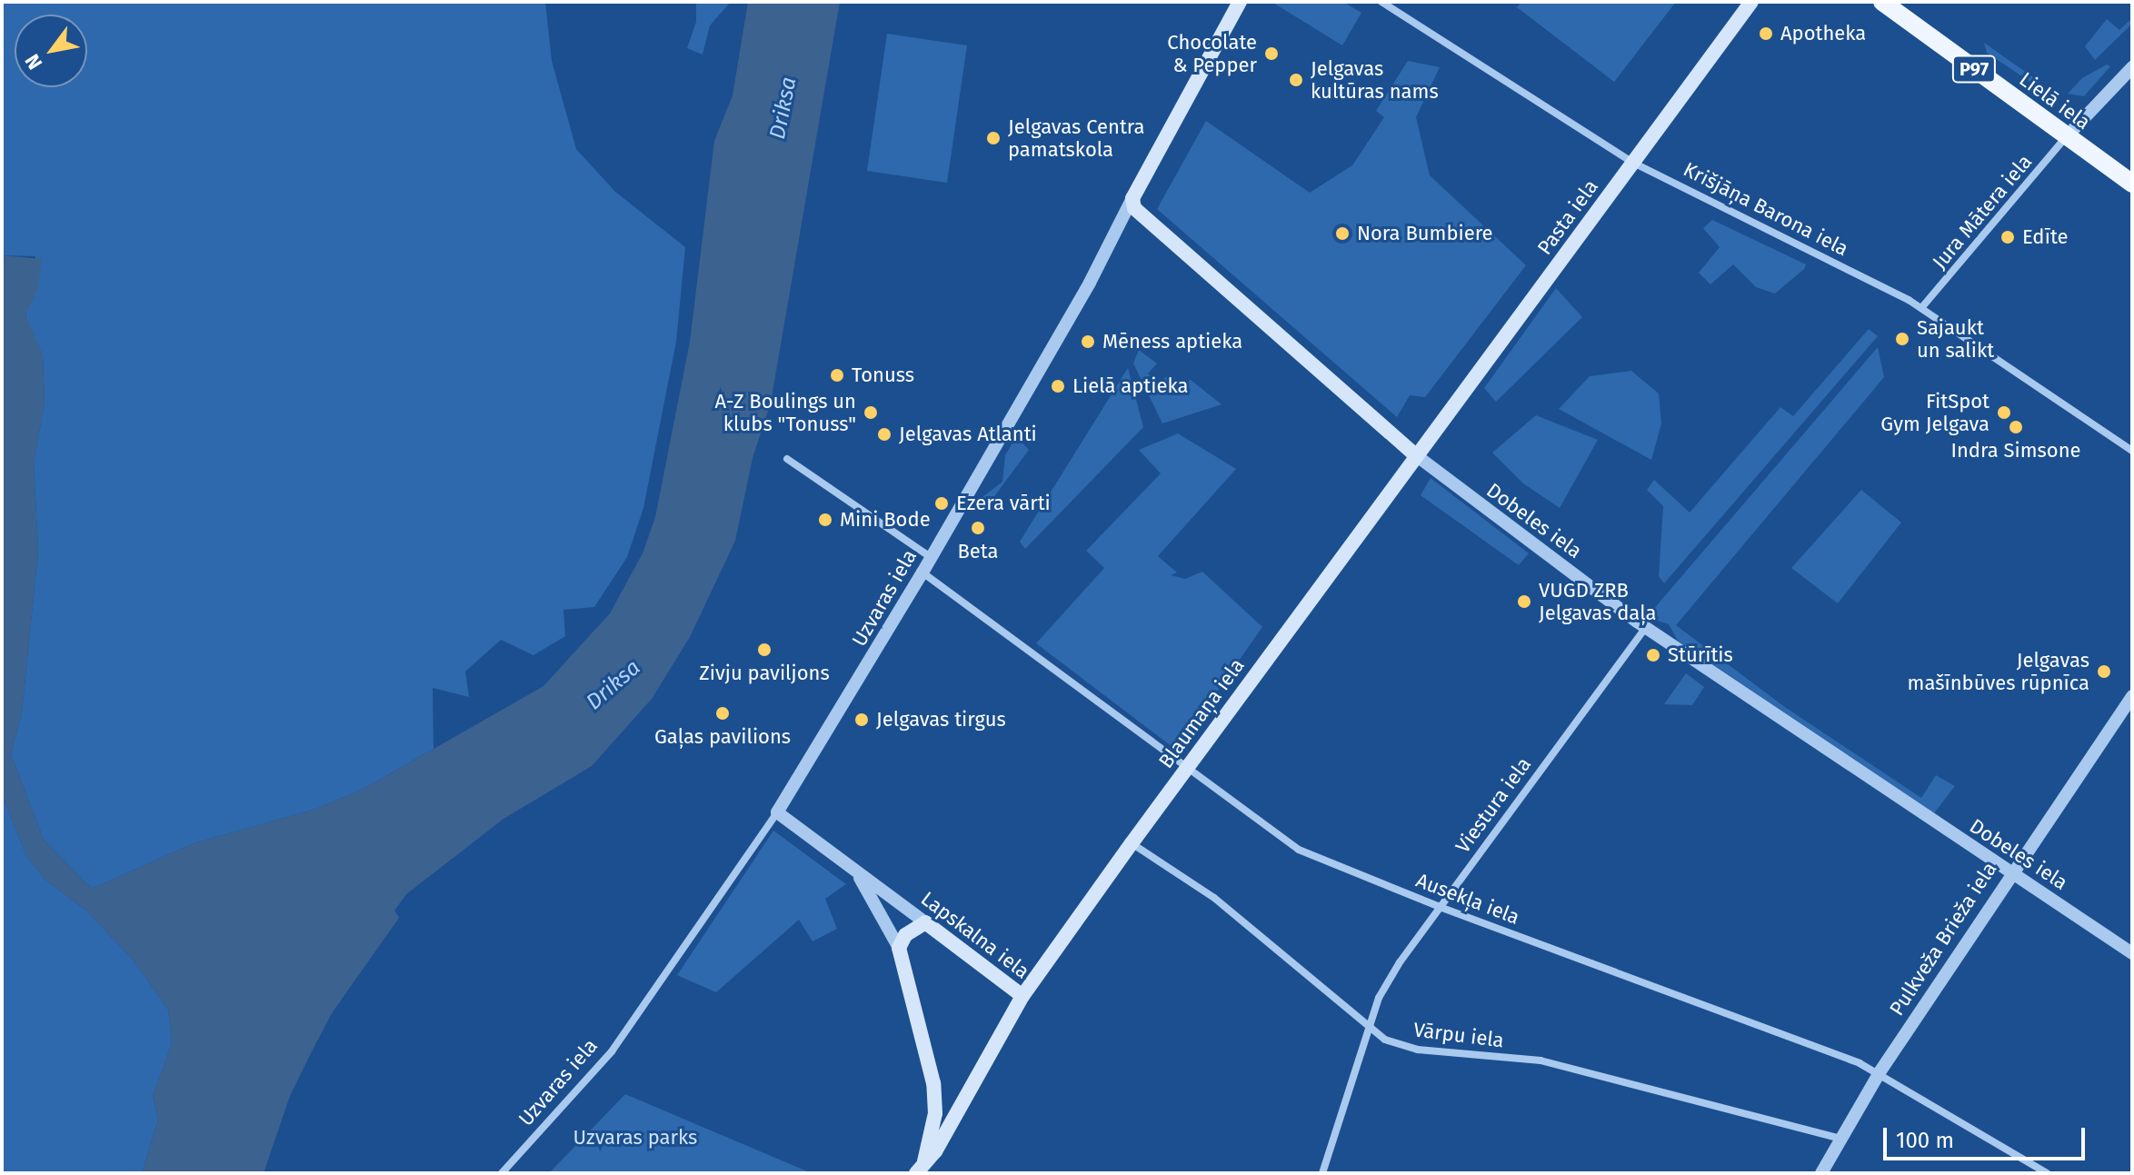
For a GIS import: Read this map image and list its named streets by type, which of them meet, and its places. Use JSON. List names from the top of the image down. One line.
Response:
{"streets":{"main road":["P97","Lielā iela","Pasta iela","Dobeles iela","Uzvaras iela","Blaumaņa iela","Lapskalna iela"],"street":["Krišjāņa Barona iela","Jura Mātera iela","Viestura iela","Ausekļa iela","Pulkveža Brieža iela","Vārpu iela"]},"crossings":[["Lielā iela","Jura Mātera iela"],["Krišjāņa Barona iela","Jura Mātera iela"],["Krišjāņa Barona iela","Pasta iela"],["Pasta iela","Dobeles iela"],["Pasta iela","Blaumaņa iela"],["Dobeles iela","Uzvaras iela"],["Dobeles iela","Blaumaņa iela"],["Dobeles iela","Viestura iela"],["Dobeles iela","Pulkveža Brieža iela"],["Uzvaras iela","Ausekļa iela"],["Uzvaras iela","Lapskalna iela"],["Blaumaņa iela","Ausekļa iela"],["Blaumaņa iela","Lapskalna iela"],["Blaumaņa iela","Vārpu iela"],["Viestura iela","Ausekļa iela"],["Viestura iela","Vārpu iela"],["Ausekļa iela","Pulkveža Brieža iela"],["Pulkveža Brieža iela","Vārpu iela"]],"water":["Driksa"],"parks":["Uzvaras parks"],"places":["Apotheka","Chocolate & Pepper","Jelgavas kultūras nams","Jelgavas Centra pamatskola","Nora Bumbiere","Edīte","Sajaukt un salikt","Mēness aptieka","Tonuss","Lielā aptieka","A-Z Boulings un klubs \"Tonuss\"","FitSpot Gym Jelgava","Indra Simsone","Jelgavas Atlanti","Ezera vārti","Mini Bode","Beta","VUGD ZRB Jelgavas daļa","Zivju paviljons","Stūrītis","Jelgavas mašīnbūves rūpnīca","Gaļas pavilions","Jelgavas tirgus"],"scale_bar":"100 m","north":"bottom left"}
